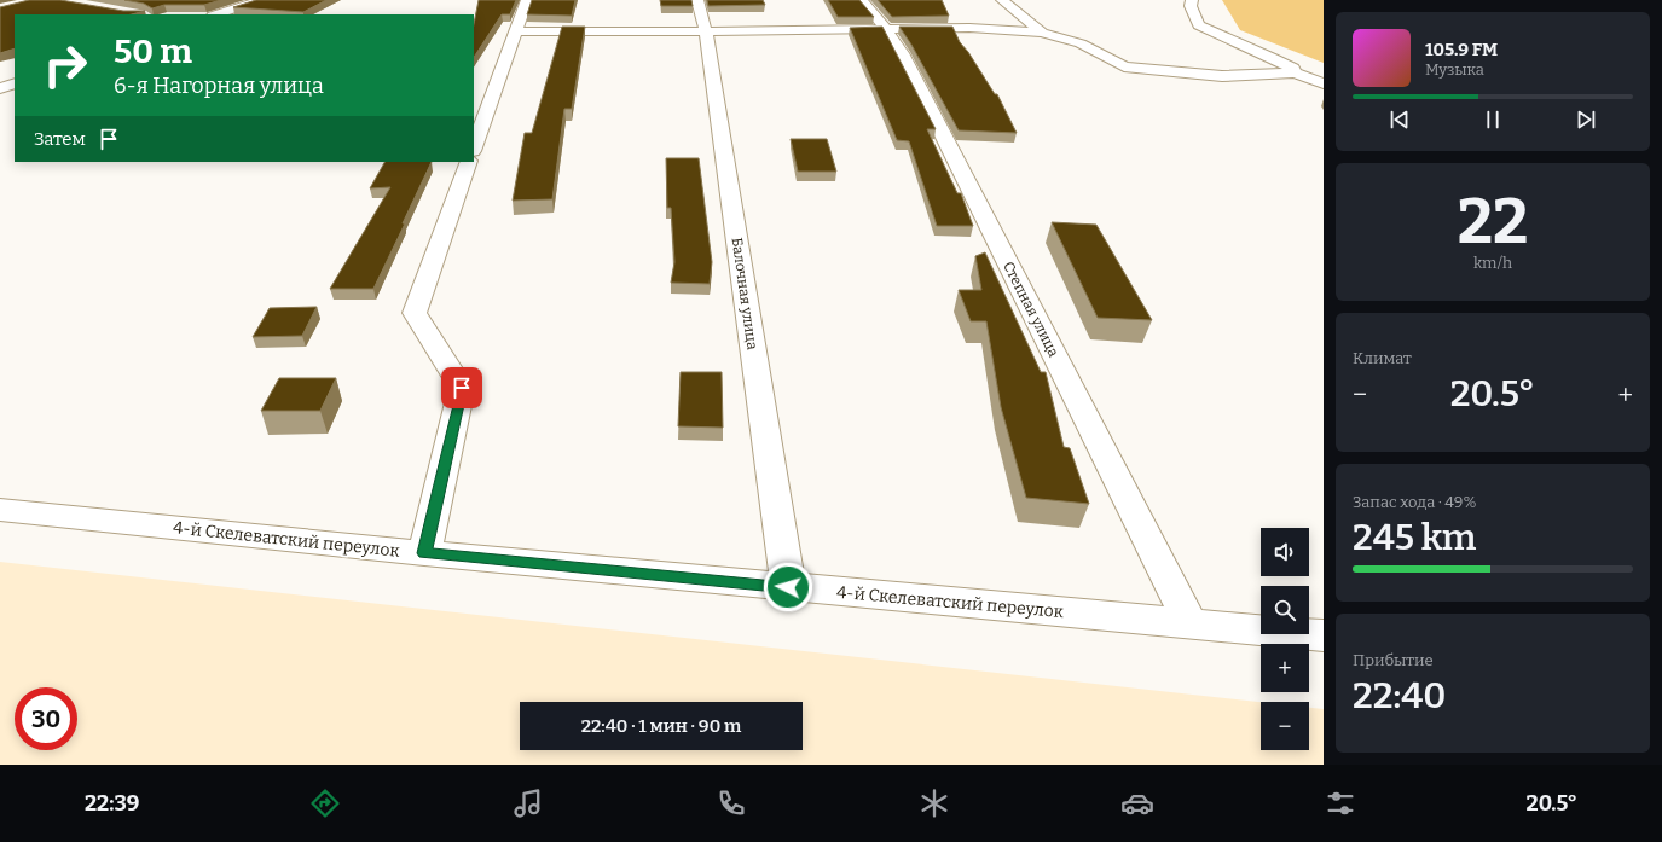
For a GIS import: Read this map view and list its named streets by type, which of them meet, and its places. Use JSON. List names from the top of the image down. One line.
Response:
{"streets":{"street":["Балочная улица","Степная улица","4-й Скелеватский переулок"]},"crossings":[["Балочная улица","4-й Скелеватский переулок"],["Степная улица","4-й Скелеватский переулок"]],"page":{"turn":["50 m","6-я Нагорная улица"],"song":["105.9 FM","Музыка"],"then":"Затем","tile":[["22","km/h"],"Климат",["Запас хода · 49%","245 km"],["Прибытие","22:40"]],"heat":["−","20.5°","+"],"map_buttons":["+","−"],"limit":"30","trip":"22:40 · 1 мин · 90 m","tabs":["22:39","20.5°"]}}
